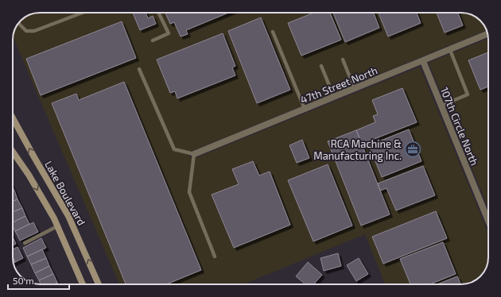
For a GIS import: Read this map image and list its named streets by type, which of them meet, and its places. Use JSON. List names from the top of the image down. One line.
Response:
{"streets":{"street":["47th Street North","107th Circle North","Lake Boulevard"]},"crossings":[["47th Street North","107th Circle North"]],"places":{"office":["RCA Machine & Manufacturing Inc."]},"scale_bar":"50 m"}
